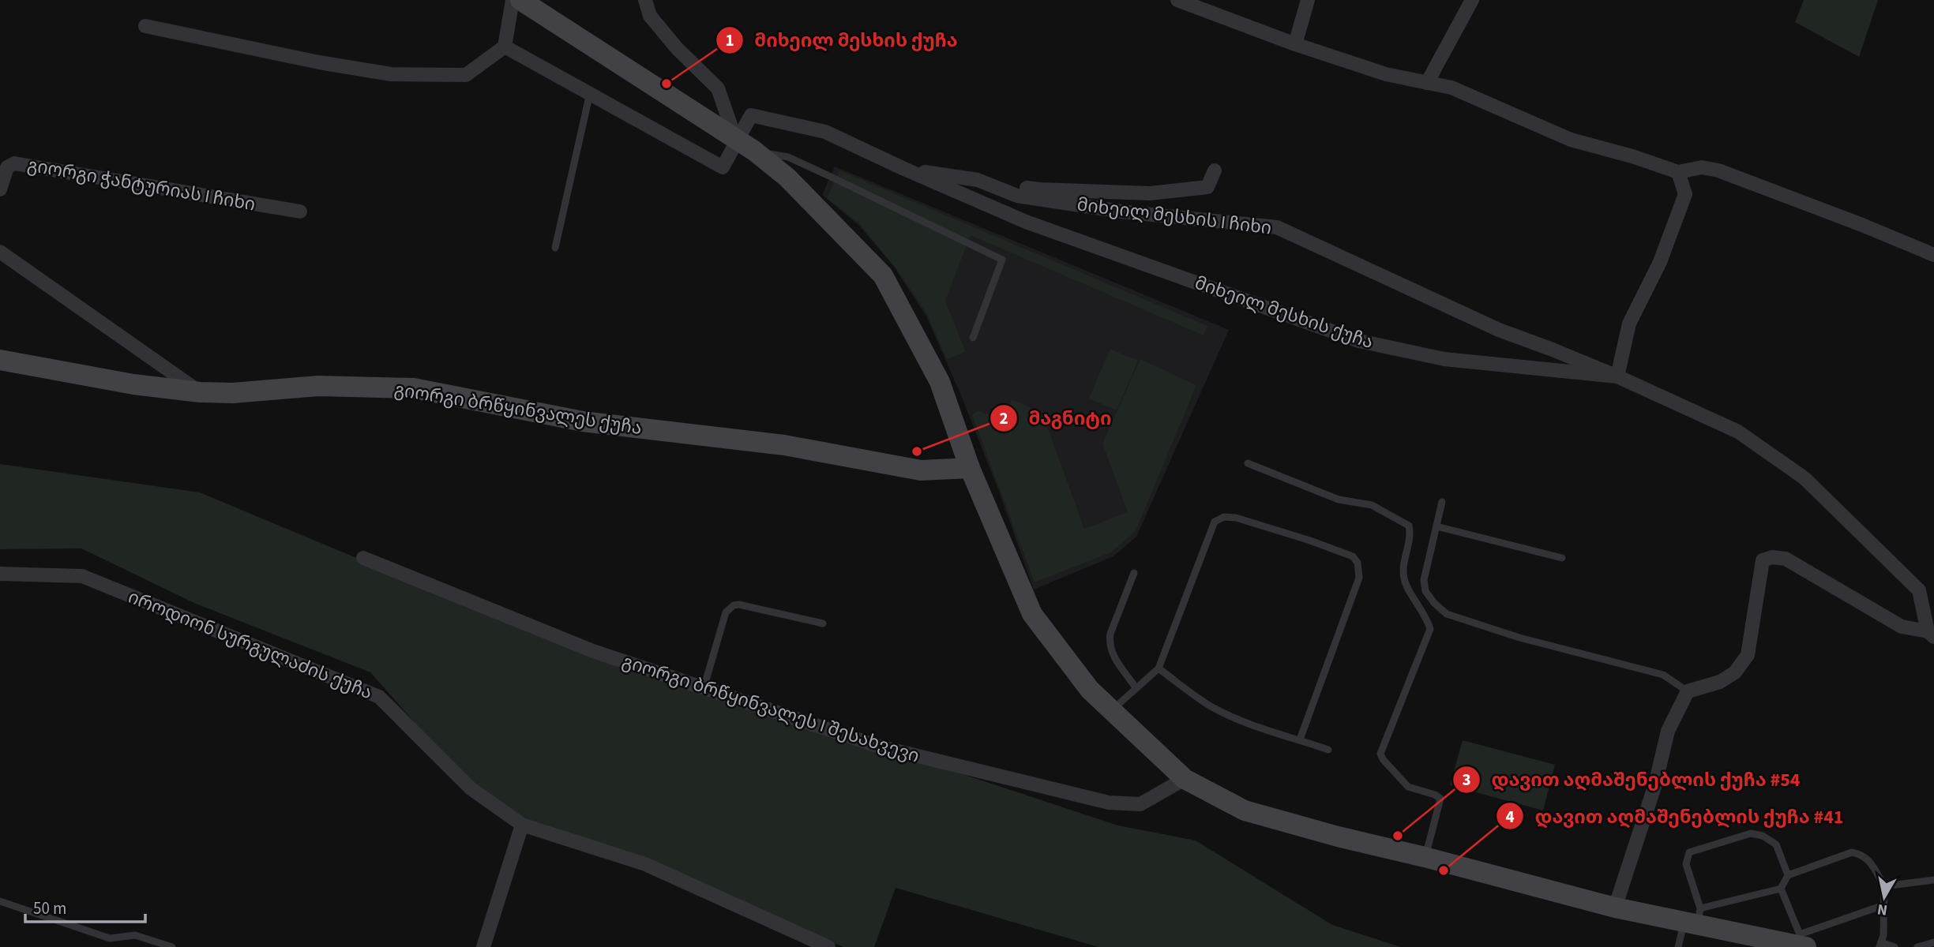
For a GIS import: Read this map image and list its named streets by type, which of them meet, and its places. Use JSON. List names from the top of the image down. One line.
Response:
{"streets":{"street":["გიორგი ჭანტურიას I ჩიხი","მიხეილ მესხის I ჩიხი","მიხეილ მესხის ქუჩა","გიორგი ბრწყინვალეს ქუჩა","იროდიონ სურგულაძის ქუჩა","გიორგი ბრწყინვალეს I შესახვევი"]},"crossings":[["მიხეილ მესხის I ჩიხი","მიხეილ მესხის ქუჩა"]],"places":["მიხეილ მესხის ქუჩა","მაგნიტი","დავით აღმაშენებლის ქუჩა #54","დავით აღმაშენებლის ქუჩა #41"],"scale_bar":"50 m","north":"bottom"}
